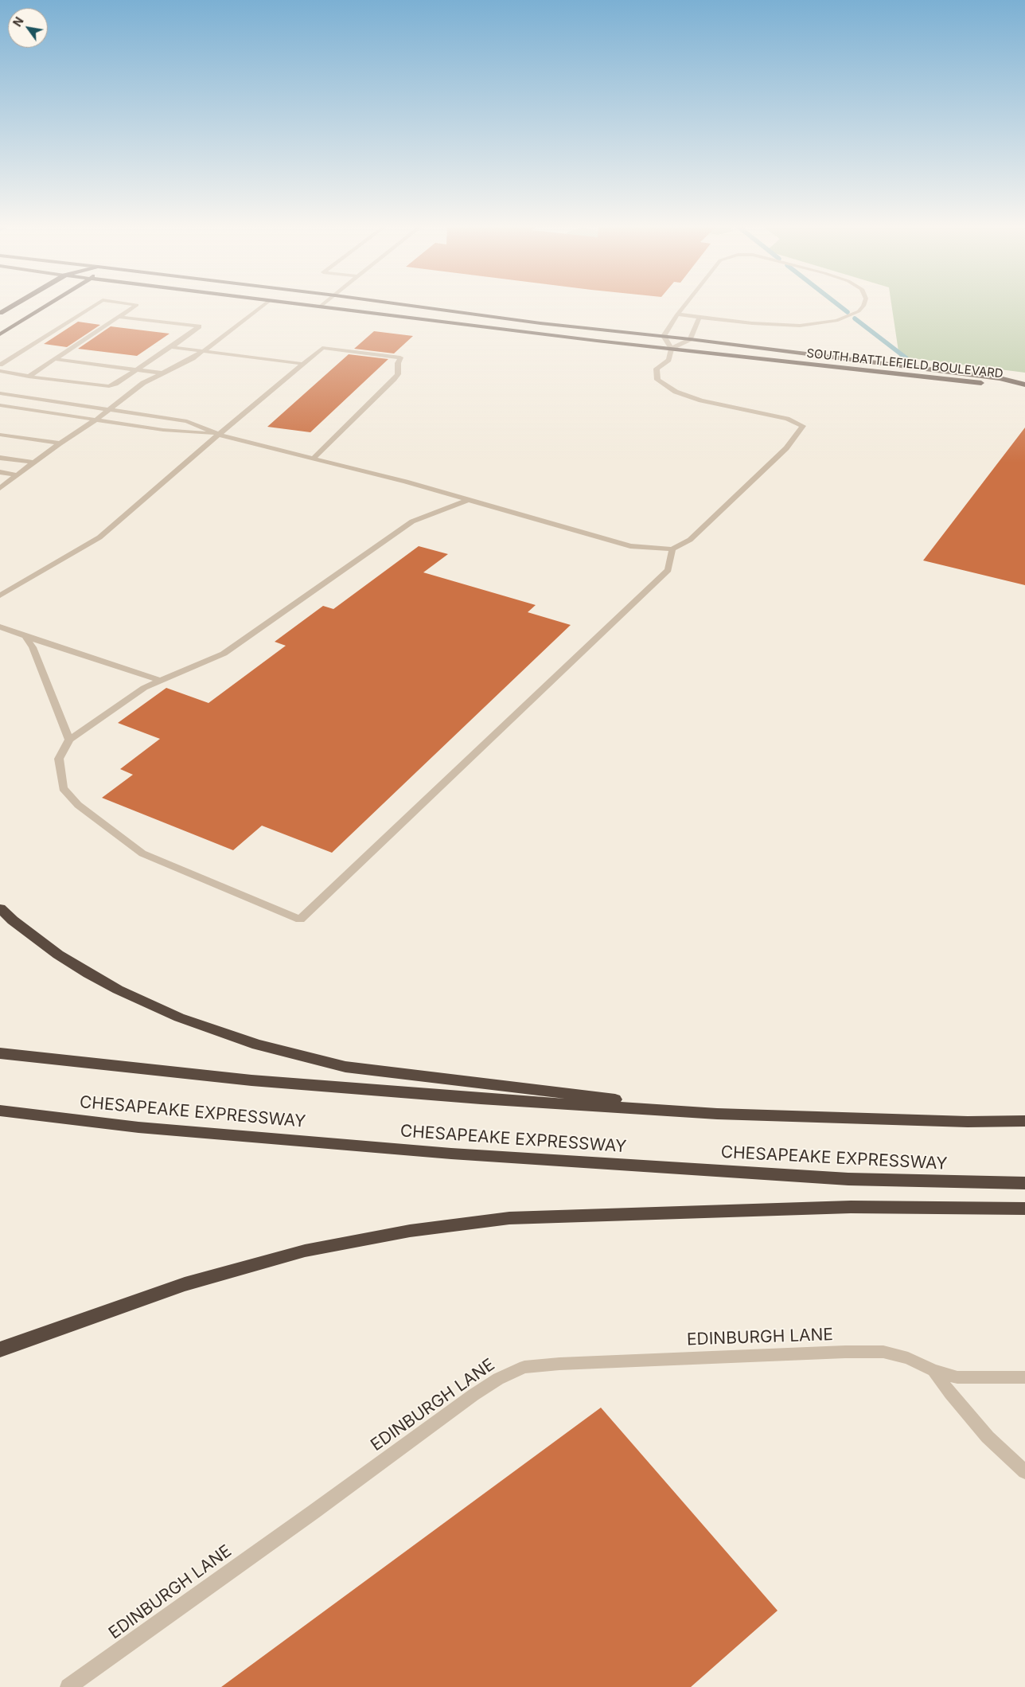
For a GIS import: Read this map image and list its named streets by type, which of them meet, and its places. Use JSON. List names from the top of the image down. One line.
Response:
{"streets":{"highway":["SOUTH BATTLEFIELD BOULEVARD","CHESAPEAKE EXPRESSWAY"],"street":["EDINBURGH LANE"]},"north":"top left"}
